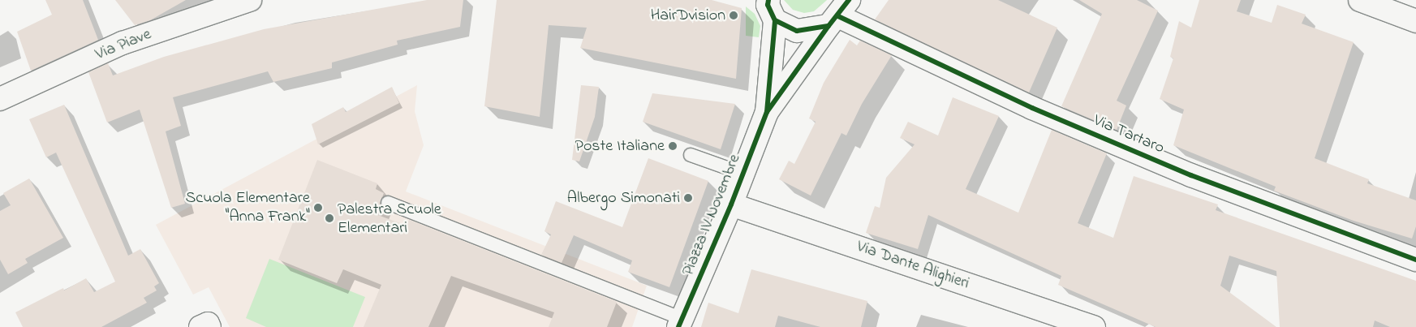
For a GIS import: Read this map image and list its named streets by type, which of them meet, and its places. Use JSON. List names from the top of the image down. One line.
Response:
{"streets":{"street":["Via Piave","Via Tartaro","Piazza IV Novembre","Via Dante Alighieri"]},"crossings":[["Via Tartaro","Piazza IV Novembre"],["Piazza IV Novembre","Via Dante Alighieri"]],"places":["HairDvision","Poste Italiane","Albergo Simonati","Scuola Elementare \"Anna Frank\"","Palestra Scuole Elementari"]}
